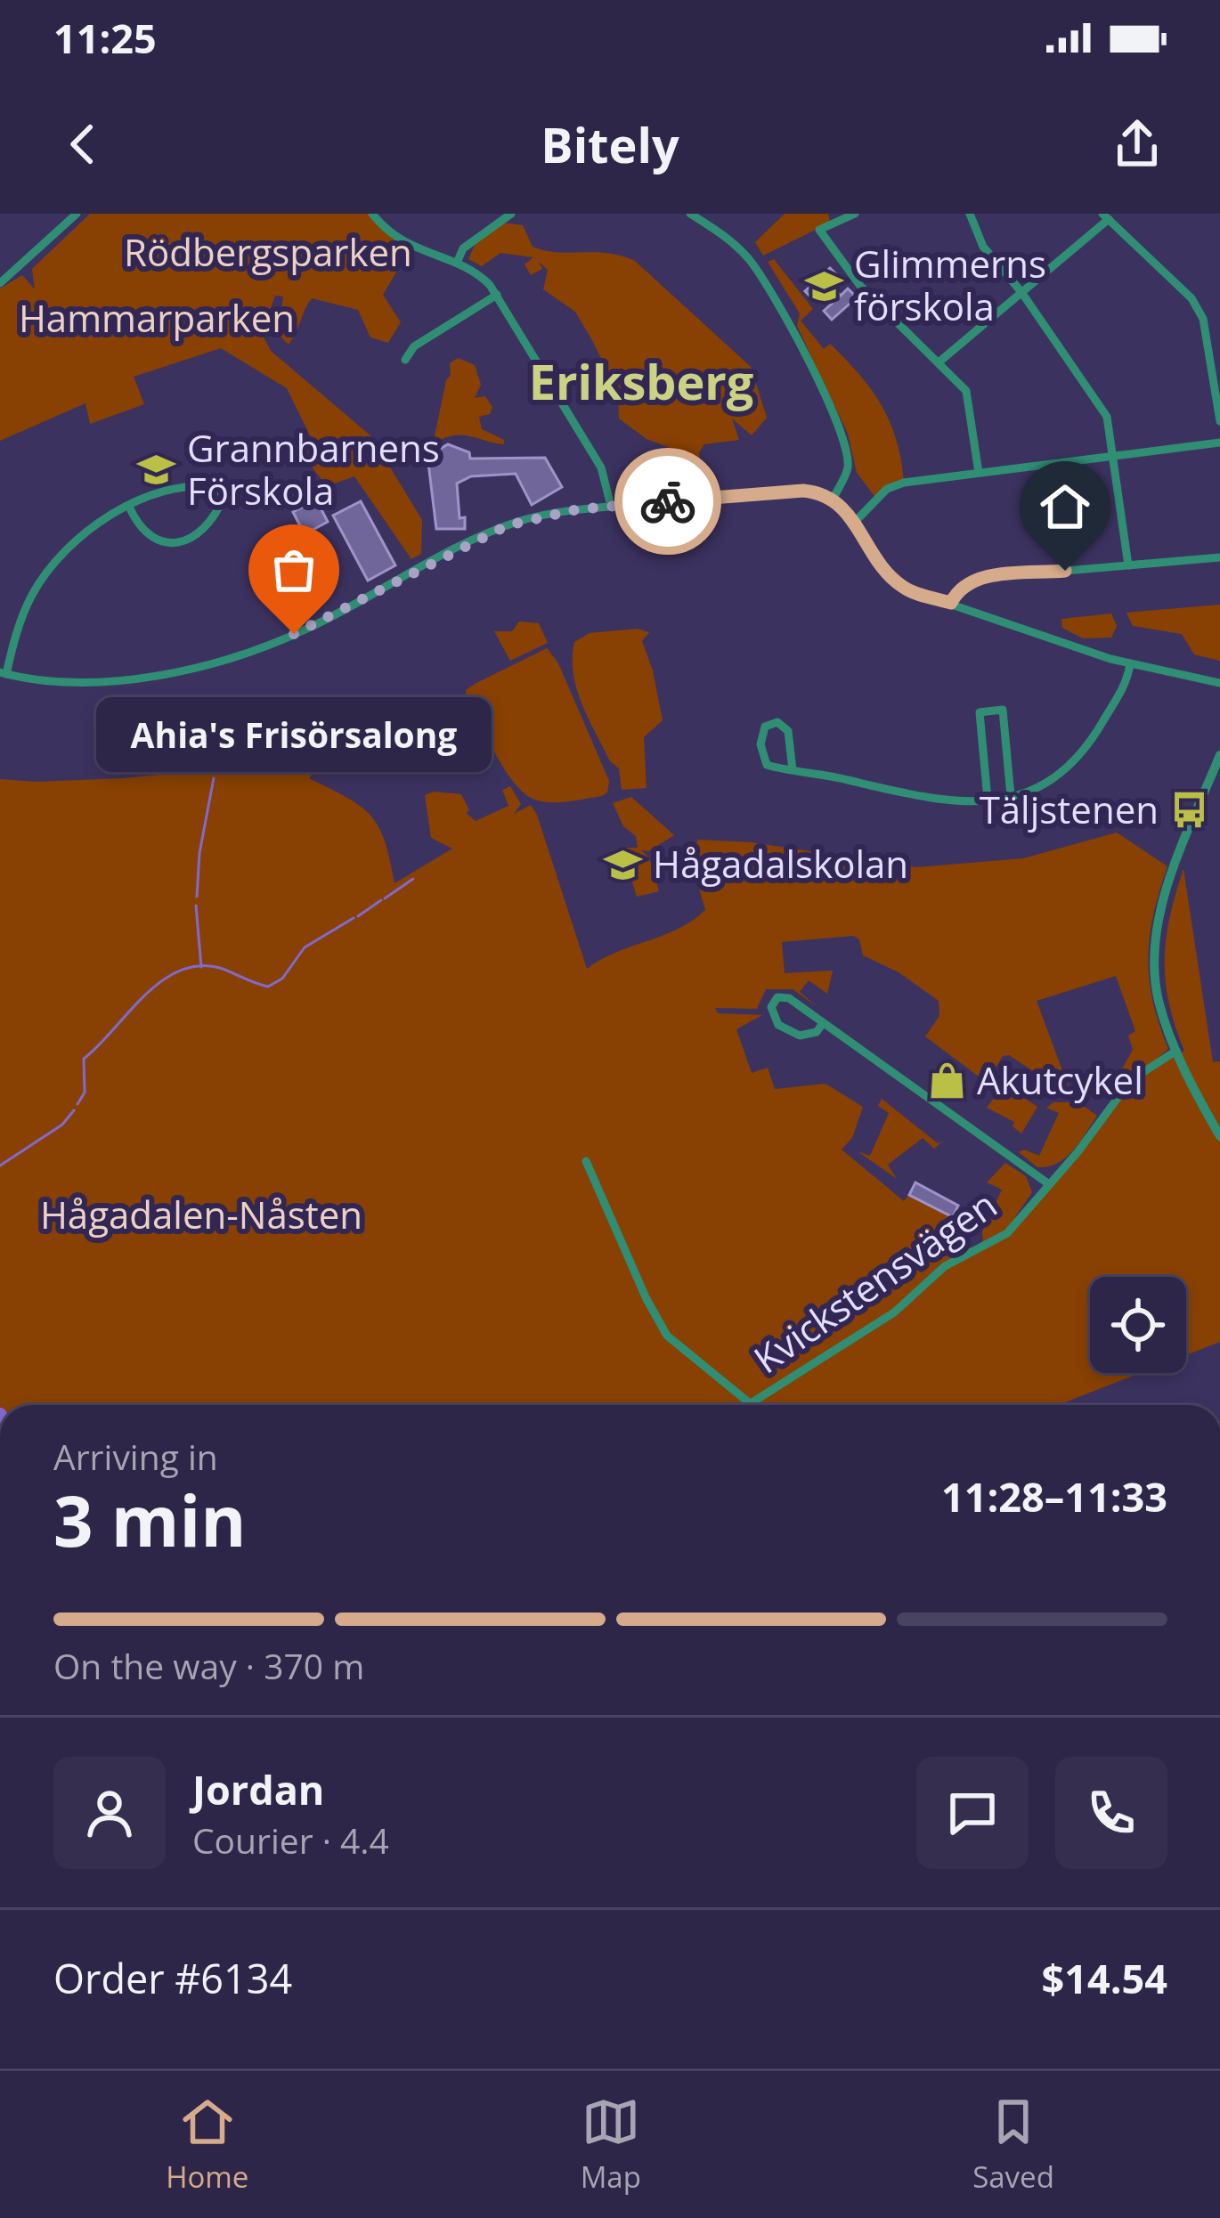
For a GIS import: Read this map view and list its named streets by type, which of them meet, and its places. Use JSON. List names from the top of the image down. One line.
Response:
{"streets":{"street":["Kvickstensvägen"]},"districts":["Eriksberg"],"parks":["Rödbergsparken","Hammarparken","Hågadalen-Nåsten"],"places":{"school or university":["Glimmerns förskola","Grannbarnens Förskola","Hågadalskolan"],"other":["Ahia's Frisörsalong"],"bus stop":["Täljstenen"],"shop":["Akutcykel"]},"page":{"status":"11:25","header":"Bitely","bubble":"Ahia's Frisörsalong","heading":["3 min","Arriving in","11:28–11:33"],"panel":["Jordan","Courier · 4.4","Order #6134","$14.54"],"bar":"On the way · 370 m","tabs":["Home","Map","Saved"]}}
